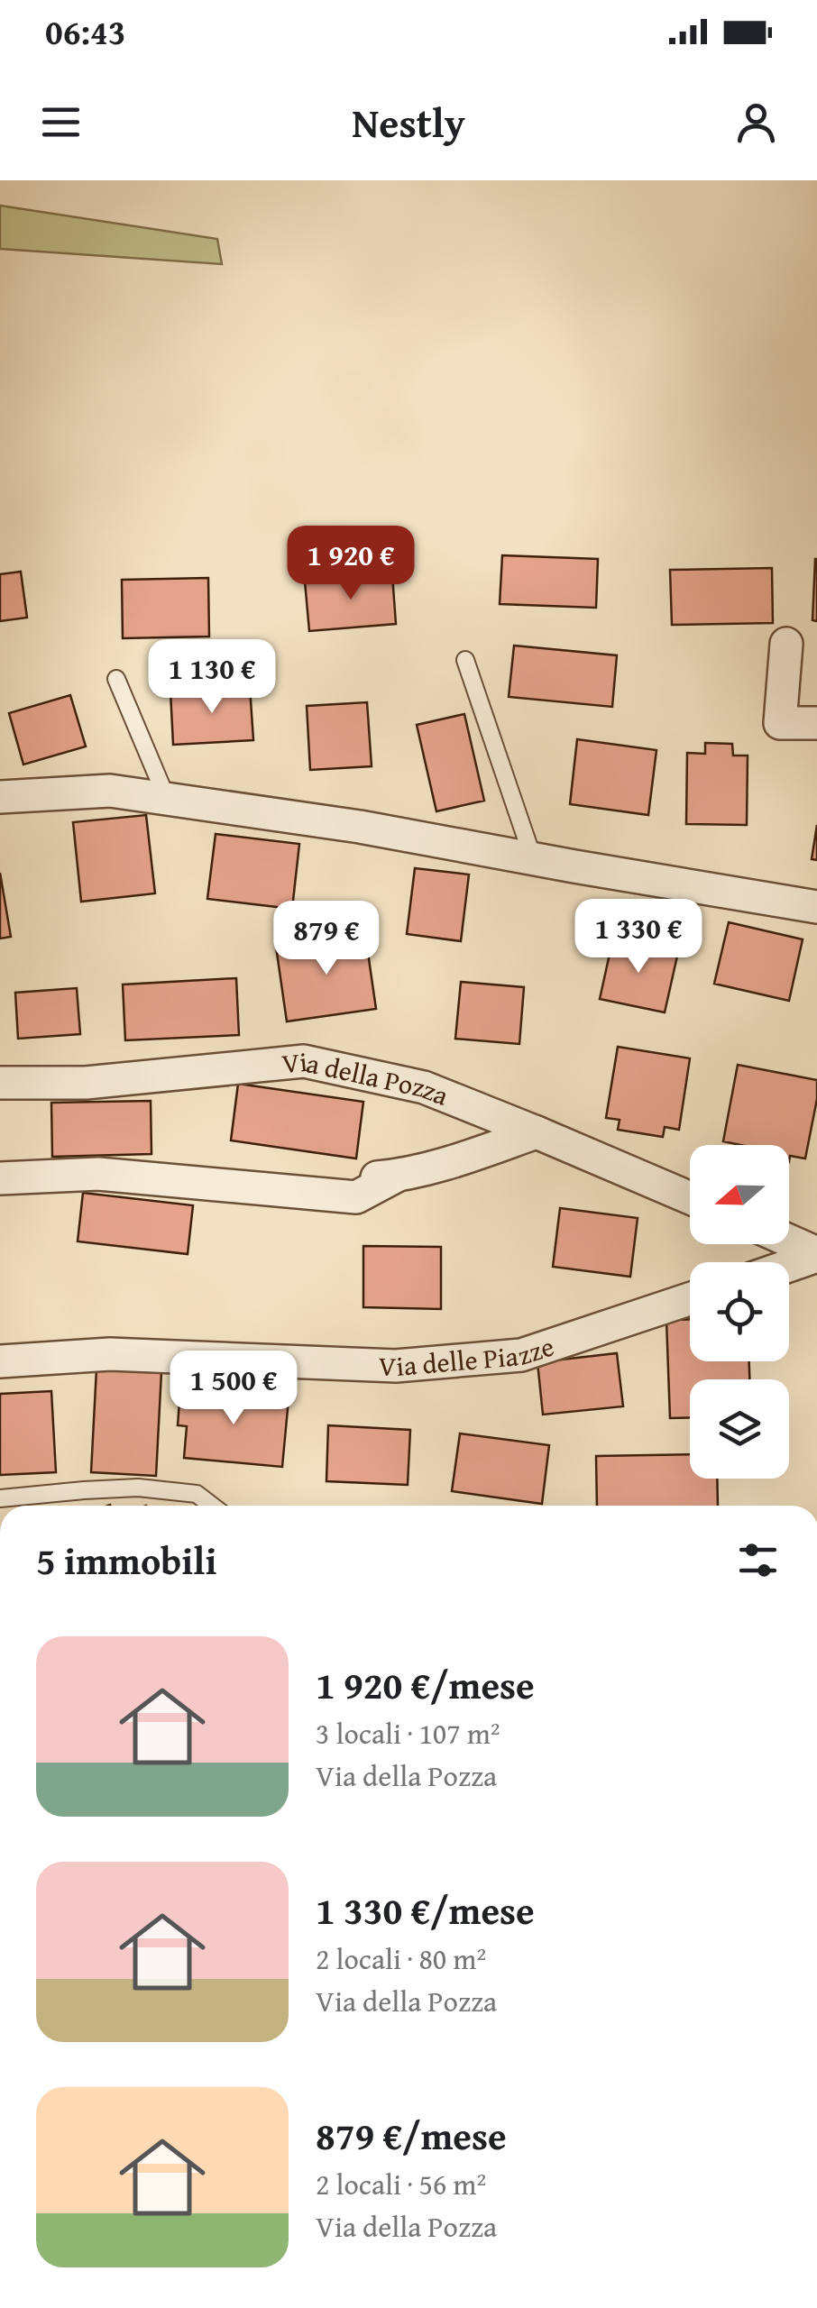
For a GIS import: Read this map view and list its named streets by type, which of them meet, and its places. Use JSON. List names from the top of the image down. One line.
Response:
{"streets":{"street":["Via della Pozza","Via delle Piazze"]},"north":"left","page":{"status":"06:43","header":"Nestly","price":["1 920 €","1 130 €","1 330 €","879 €","1 500 €"],"heading":"5 immobili","list":[{"name":"1 920 €/mese","note":"3 locali · 107 m² · Via della Pozza"},{"name":"1 330 €/mese","note":"2 locali · 80 m² · Via della Pozza"},{"name":"879 €/mese","note":"2 locali · 56 m² · Via della Pozza"}]}}
